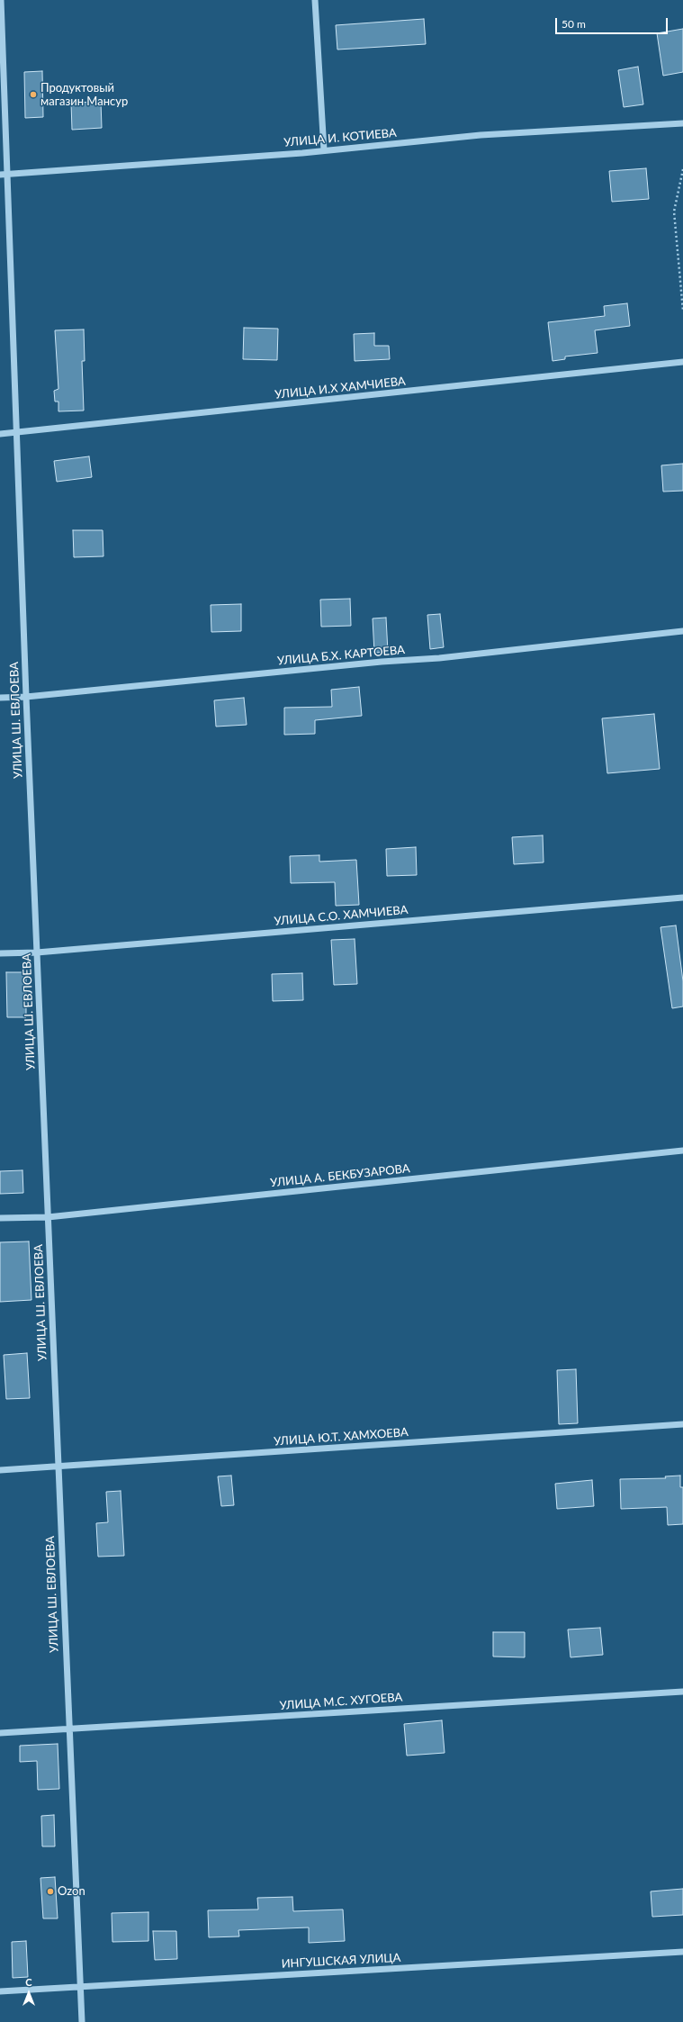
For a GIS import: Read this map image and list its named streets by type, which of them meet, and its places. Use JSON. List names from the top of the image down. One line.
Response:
{"streets":{"street":["УЛИЦА И. КОТИЕВА","УЛИЦА И.Х ХАМЧИЕВА","УЛИЦА Б.Х. КАРТОЕВА","УЛИЦА Ш. ЕВЛОЕВА","УЛИЦА С.О. ХАМЧИЕВА","УЛИЦА А. БЕКБУЗАРОВА","УЛИЦА Ю.Т. ХАМХОЕВА","УЛИЦА М.С. ХУГОЕВА","ИНГУШСКАЯ УЛИЦА"]},"crossings":[["УЛИЦА И. КОТИЕВА","УЛИЦА Ш. ЕВЛОЕВА"],["УЛИЦА И.Х ХАМЧИЕВА","УЛИЦА Ш. ЕВЛОЕВА"],["УЛИЦА Б.Х. КАРТОЕВА","УЛИЦА Ш. ЕВЛОЕВА"],["УЛИЦА Ш. ЕВЛОЕВА","УЛИЦА С.О. ХАМЧИЕВА"],["УЛИЦА Ш. ЕВЛОЕВА","УЛИЦА А. БЕКБУЗАРОВА"],["УЛИЦА Ш. ЕВЛОЕВА","УЛИЦА Ю.Т. ХАМХОЕВА"],["УЛИЦА Ш. ЕВЛОЕВА","УЛИЦА М.С. ХУГОЕВА"],["УЛИЦА Ш. ЕВЛОЕВА","ИНГУШСКАЯ УЛИЦА"]],"places":["Продуктовый магазин Мансур","Ozon"],"scale_bar":"50 m","north":"top"}
